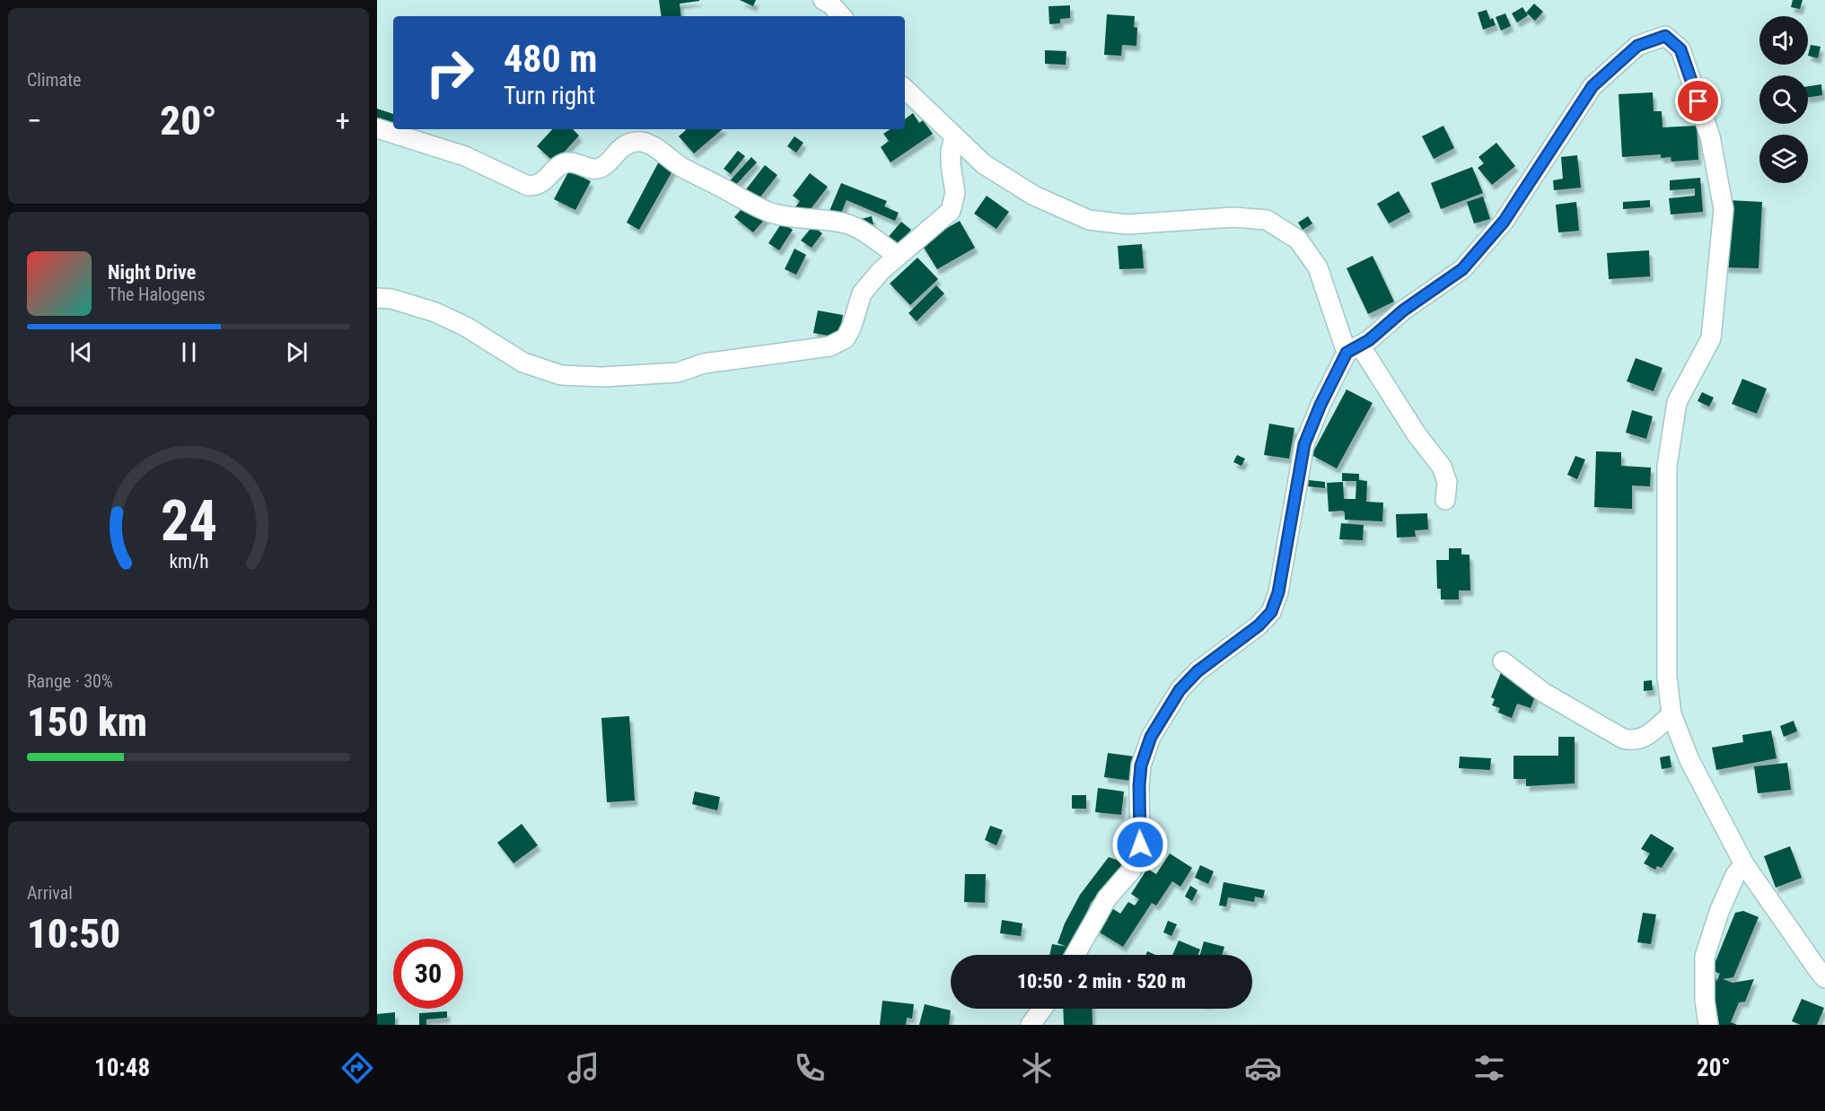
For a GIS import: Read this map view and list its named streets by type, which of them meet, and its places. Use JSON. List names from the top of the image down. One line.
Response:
{"page":{"tile":["Climate",["Range · 30%","150 km"],["Arrival","10:50"]],"turn":["480 m","Turn right"],"heat":["−","20°","+"],"song":["Night Drive","The Halogens"],"limit":"30","trip":"10:50 · 2 min · 520 m","tabs":["10:48","20°"],"gauge":["24","km/h"]}}
